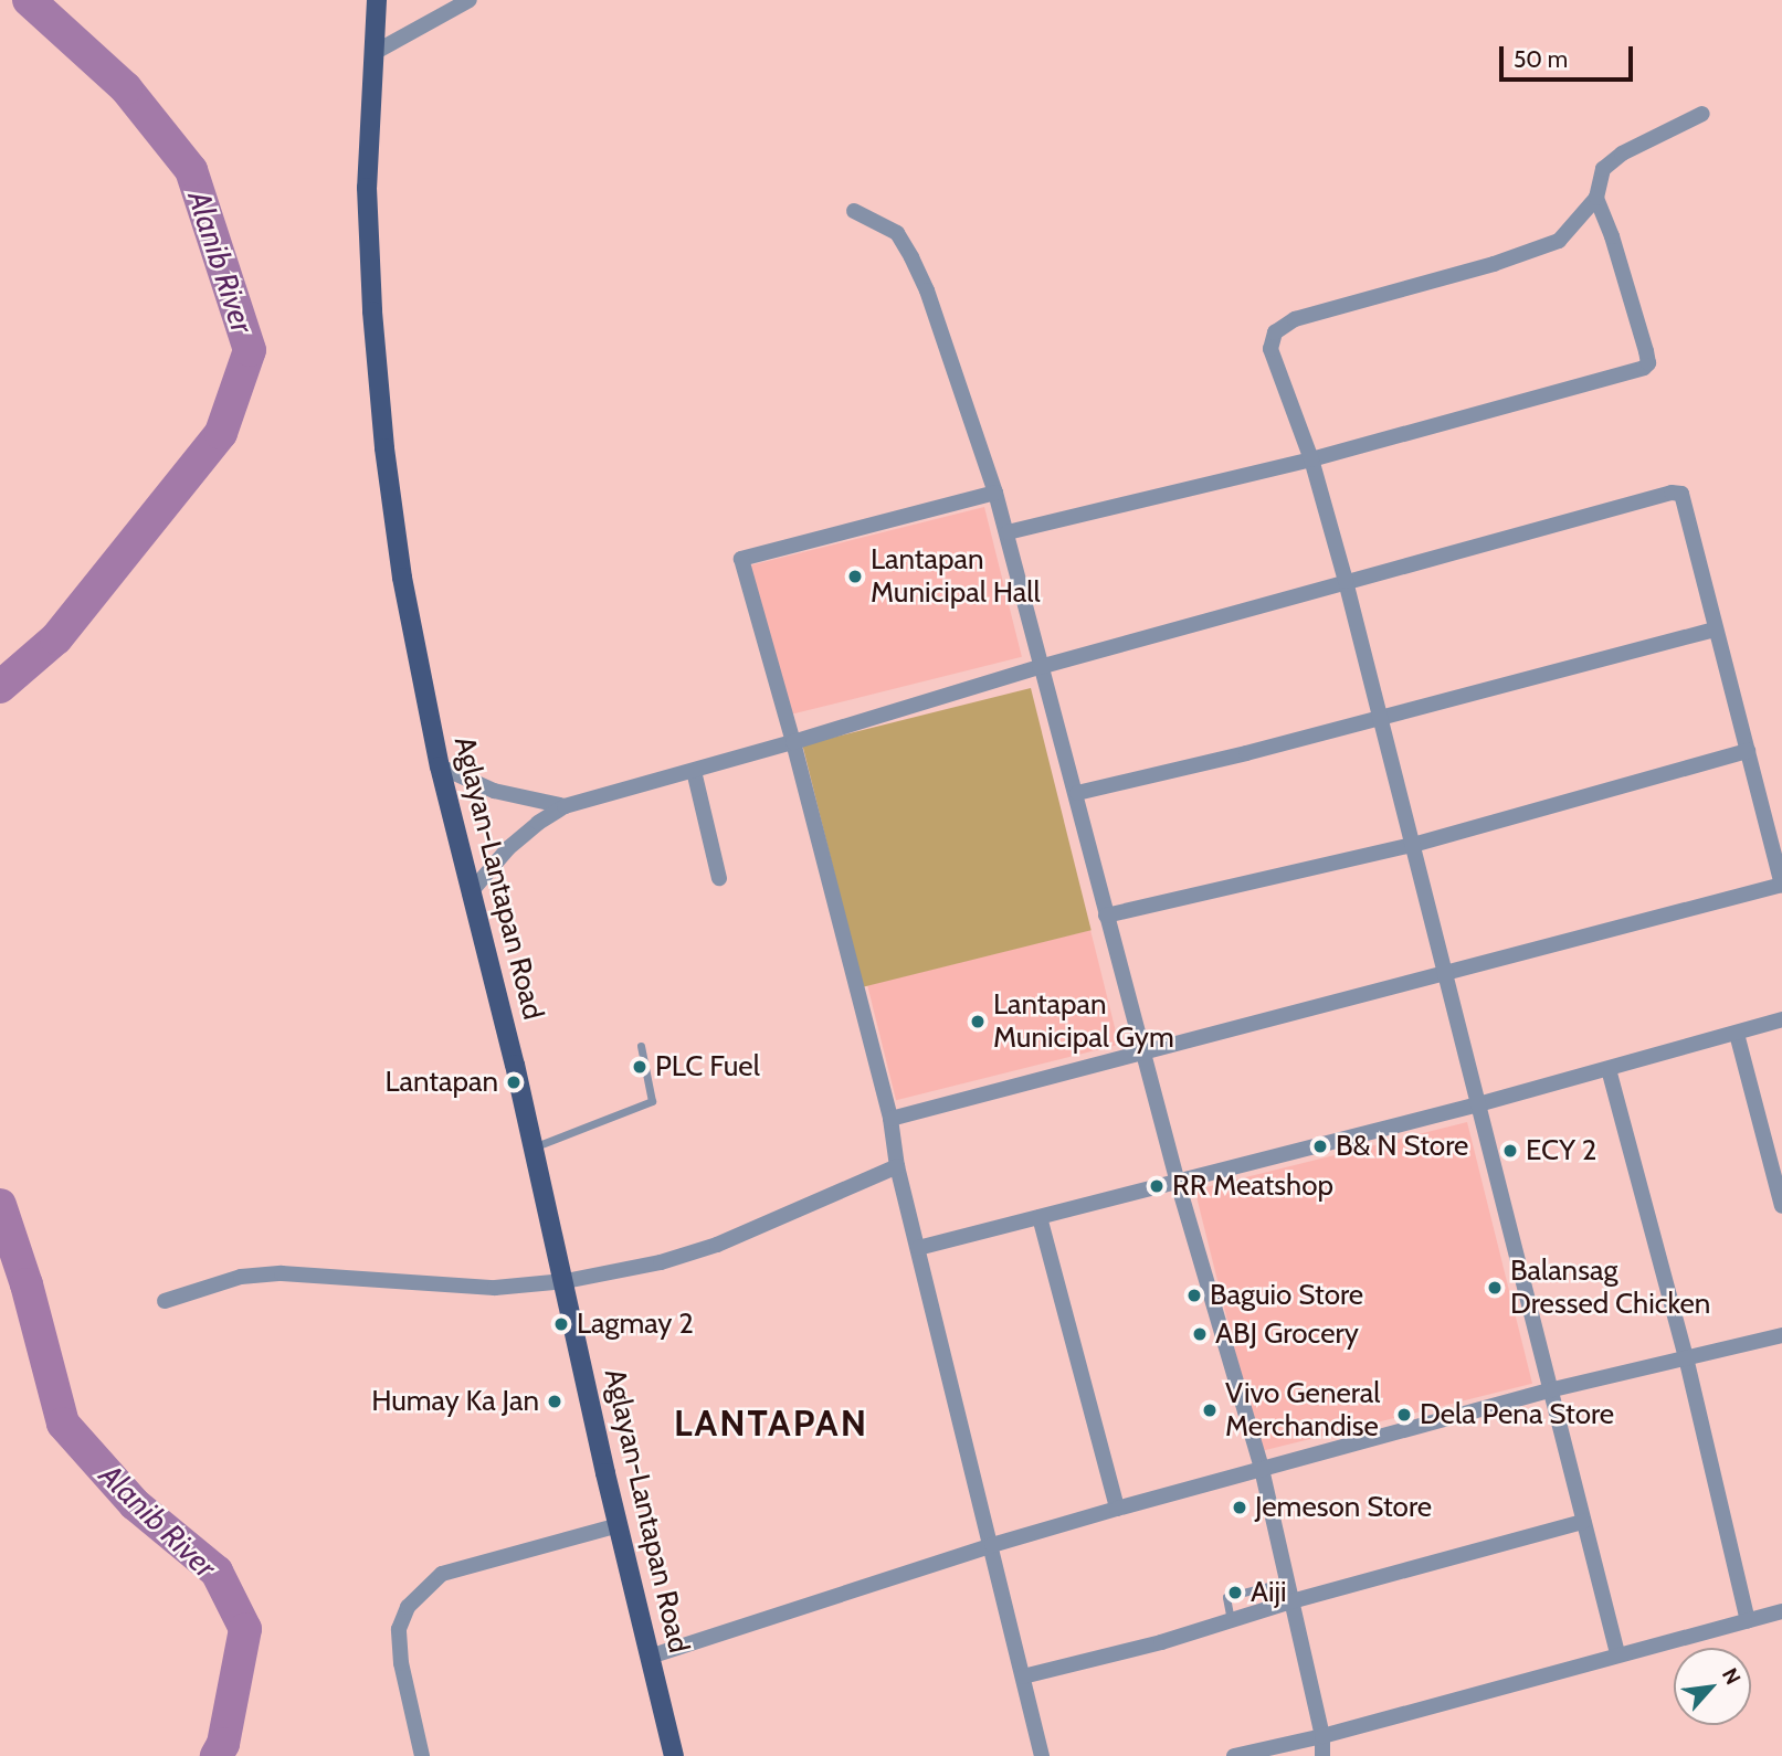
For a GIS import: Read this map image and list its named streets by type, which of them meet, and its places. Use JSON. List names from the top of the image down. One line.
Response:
{"streets":{"main road":["Aglayan-Lantapan Road"]},"districts":["LANTAPAN"],"water":["Alanib River"],"places":["Lantapan Municipal Hall","Lantapan Municipal Gym","PLC Fuel","Lantapan","B& N Store","ECY 2","RR Meatshop","Balansag Dressed Chicken","Baguio Store","Lagmay 2","ABJ Grocery","Humay Ka Jan","Vivo General Merchandise","Dela Pena Store","Jemeson Store","Aiji"],"scale_bar":"50 m","north":"top right"}
